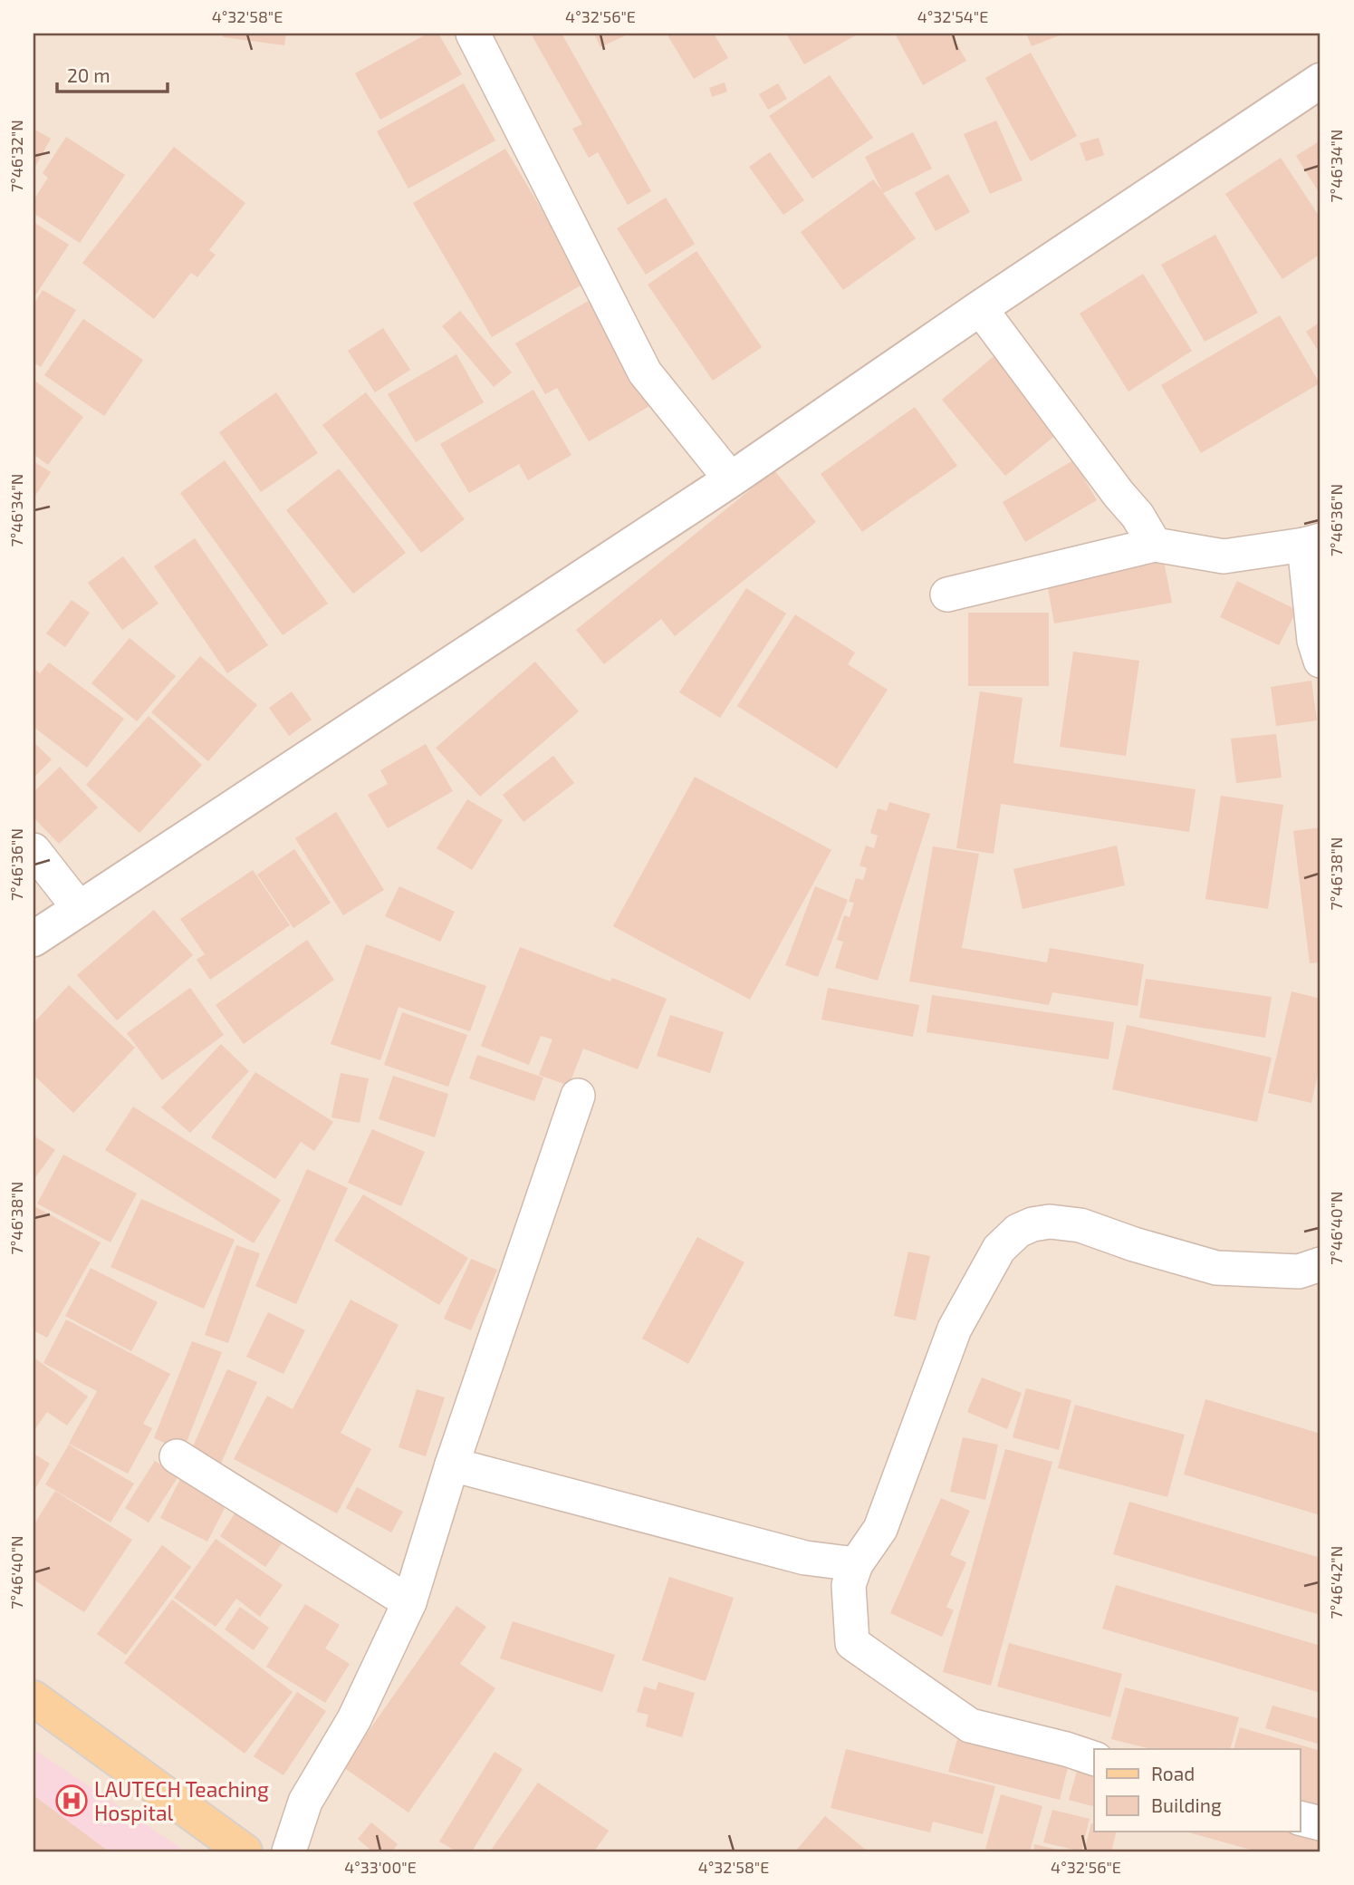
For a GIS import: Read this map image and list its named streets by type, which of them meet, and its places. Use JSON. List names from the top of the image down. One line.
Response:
{"places":{"hospital":["LAUTECH Teaching Hospital"]},"legend":["Road","Building"],"scale_bar":"20 m","coordinates":["4°32'58\"E","4°32'56\"E","4°32'54\"E","7°46'32\"N","7°46'34\"N","7°46'36\"N","7°46'38\"N","7°46'40\"N","7°46'42\"N","4°33'00\"E"]}
